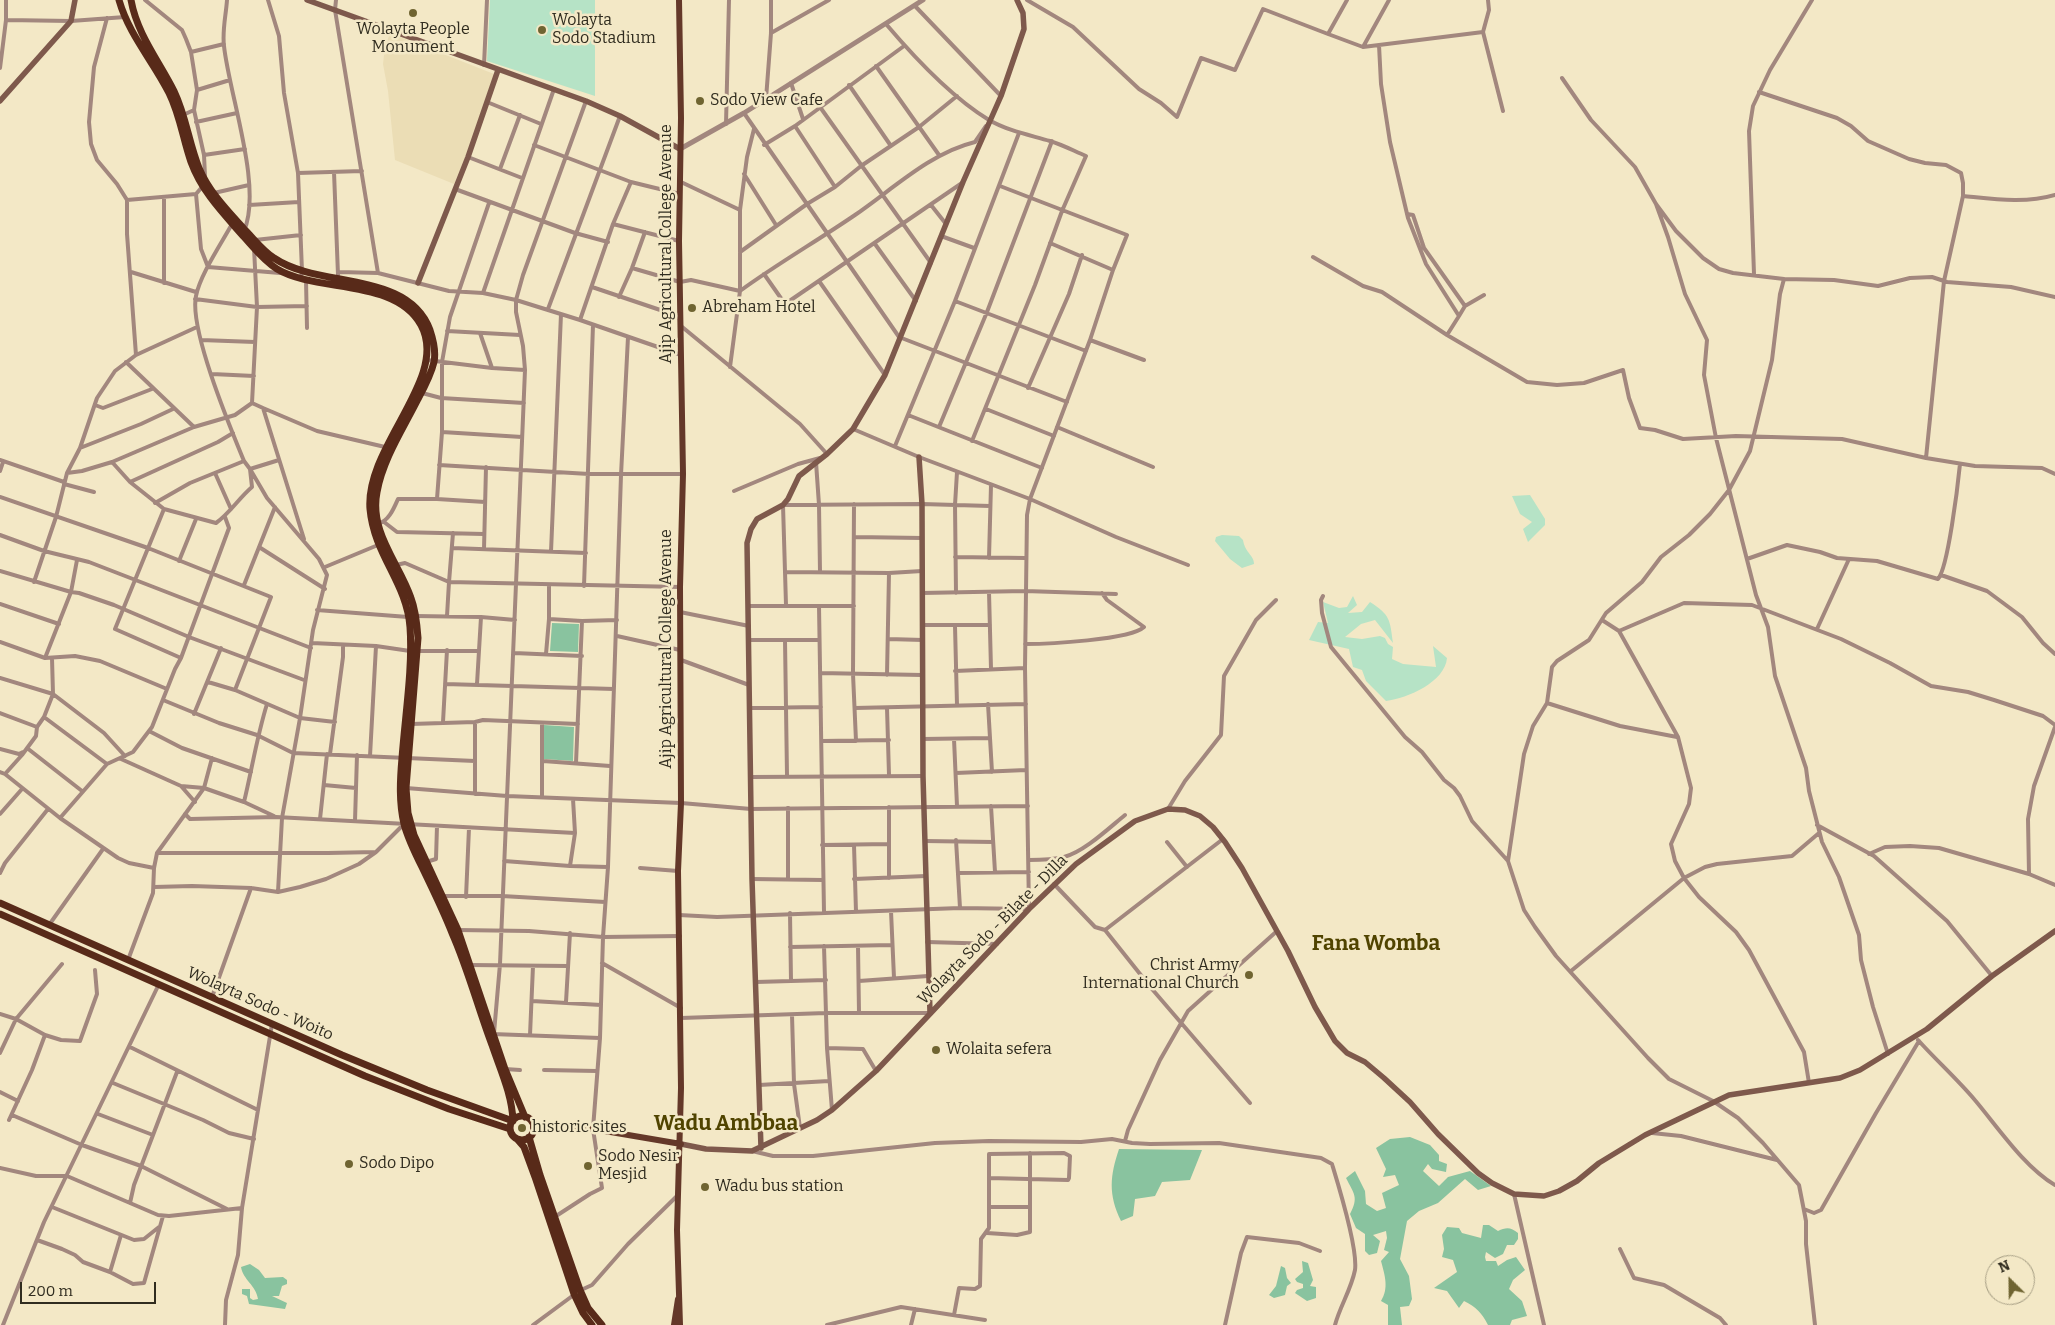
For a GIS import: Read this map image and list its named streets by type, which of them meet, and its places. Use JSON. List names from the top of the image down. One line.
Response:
{"streets":{"highway":["Wolayta Sodo - Woito"],"main road":["Ajip Agricultural College Avenue","Wolayta Sodo - Bilate - Dilla"]},"crossings":[["Ajip Agricultural College Avenue","Wolayta Sodo - Bilate - Dilla"]],"districts":["Fana Womba","Wadu Ambbaa"],"places":["Wolayta People Monument","Wolayta Sodo Stadium","Sodo View Cafe","Abreham Hotel","Christ Army International Church","Wolaita sefera","historic sites","Sodo Dipo","Sodo Nesir Mesjid","Wadu bus station"],"scale_bar":"200 m","north":"top left"}
